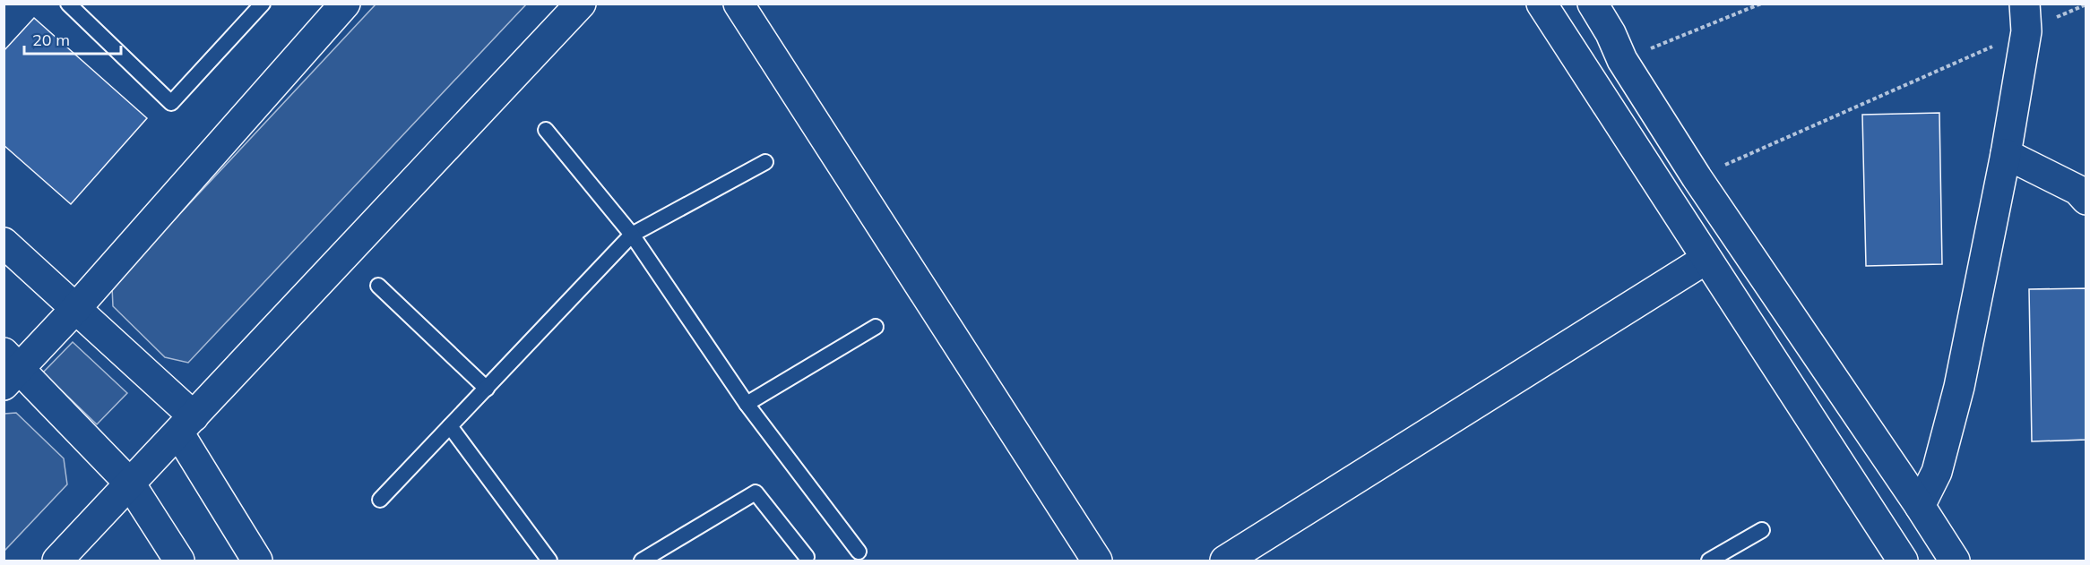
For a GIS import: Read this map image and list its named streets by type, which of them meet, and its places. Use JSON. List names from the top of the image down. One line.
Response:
{"scale_bar":"20 m"}
